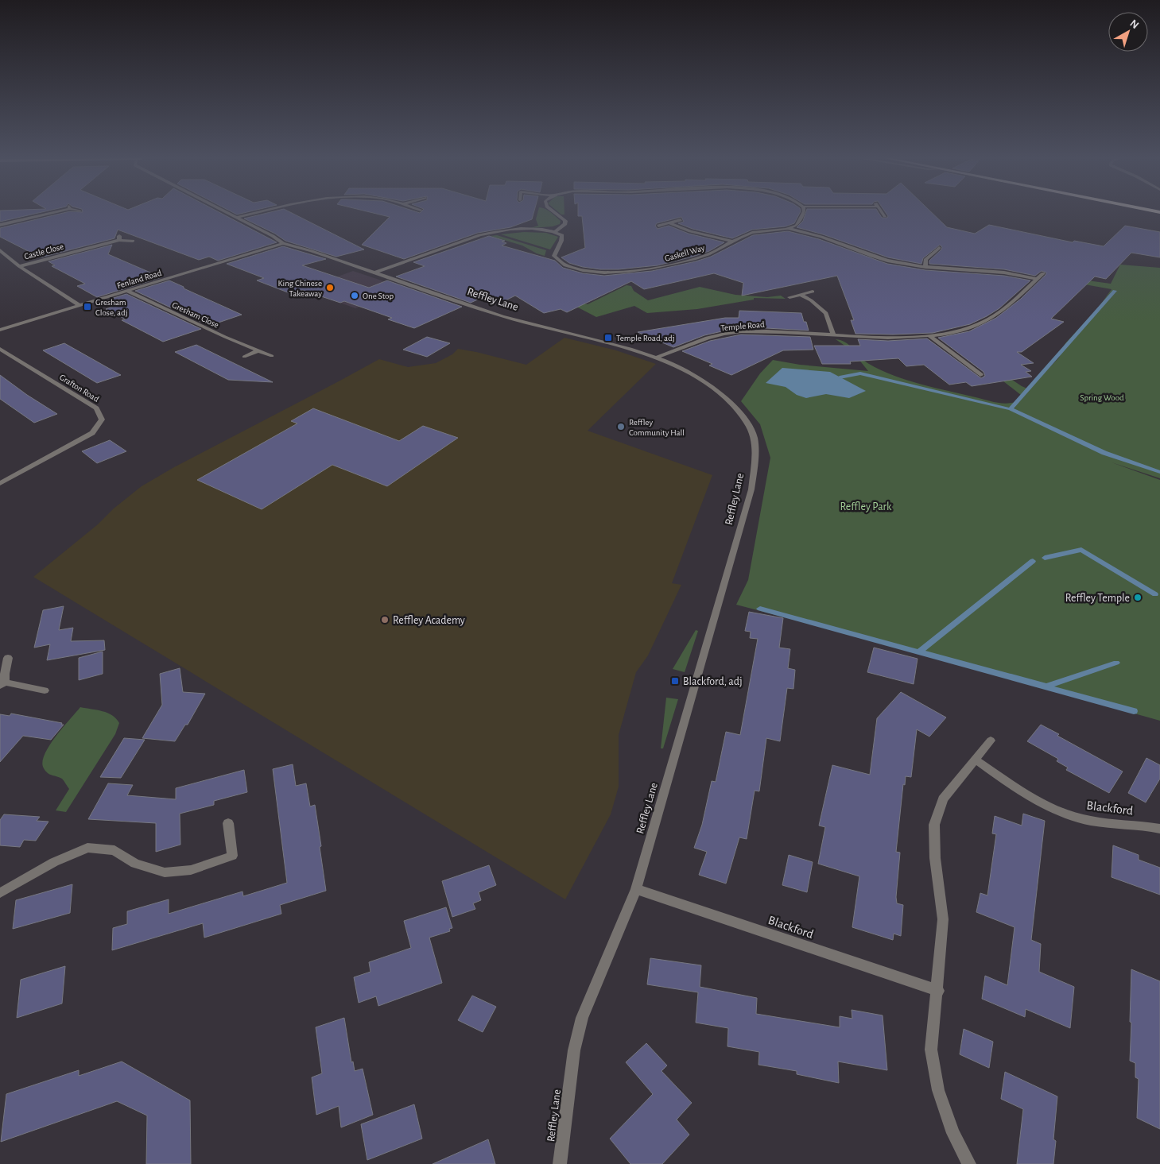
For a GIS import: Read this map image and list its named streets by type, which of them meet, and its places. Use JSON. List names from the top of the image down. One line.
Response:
{"streets":{"street":["Castle Close","Gaskell Way","Fenland Road","Reffley Lane","Gresham Close","Temple Road","Grafton Road","Blackford"]},"crossings":[["Fenland Road","Reffley Lane"],["Fenland Road","Gresham Close"],["Reffley Lane","Temple Road"],["Reffley Lane","Blackford"]],"parks":["Spring Wood","Reffley Park"],"places":{"other":["King Chinese Takeaway","One Stop","Reffley Community Hall","Reffley Temple","Reffley Academy"],"transit":["Gresham Close, adj","Temple Road, adj","Blackford, adj"]},"north":"top right"}
